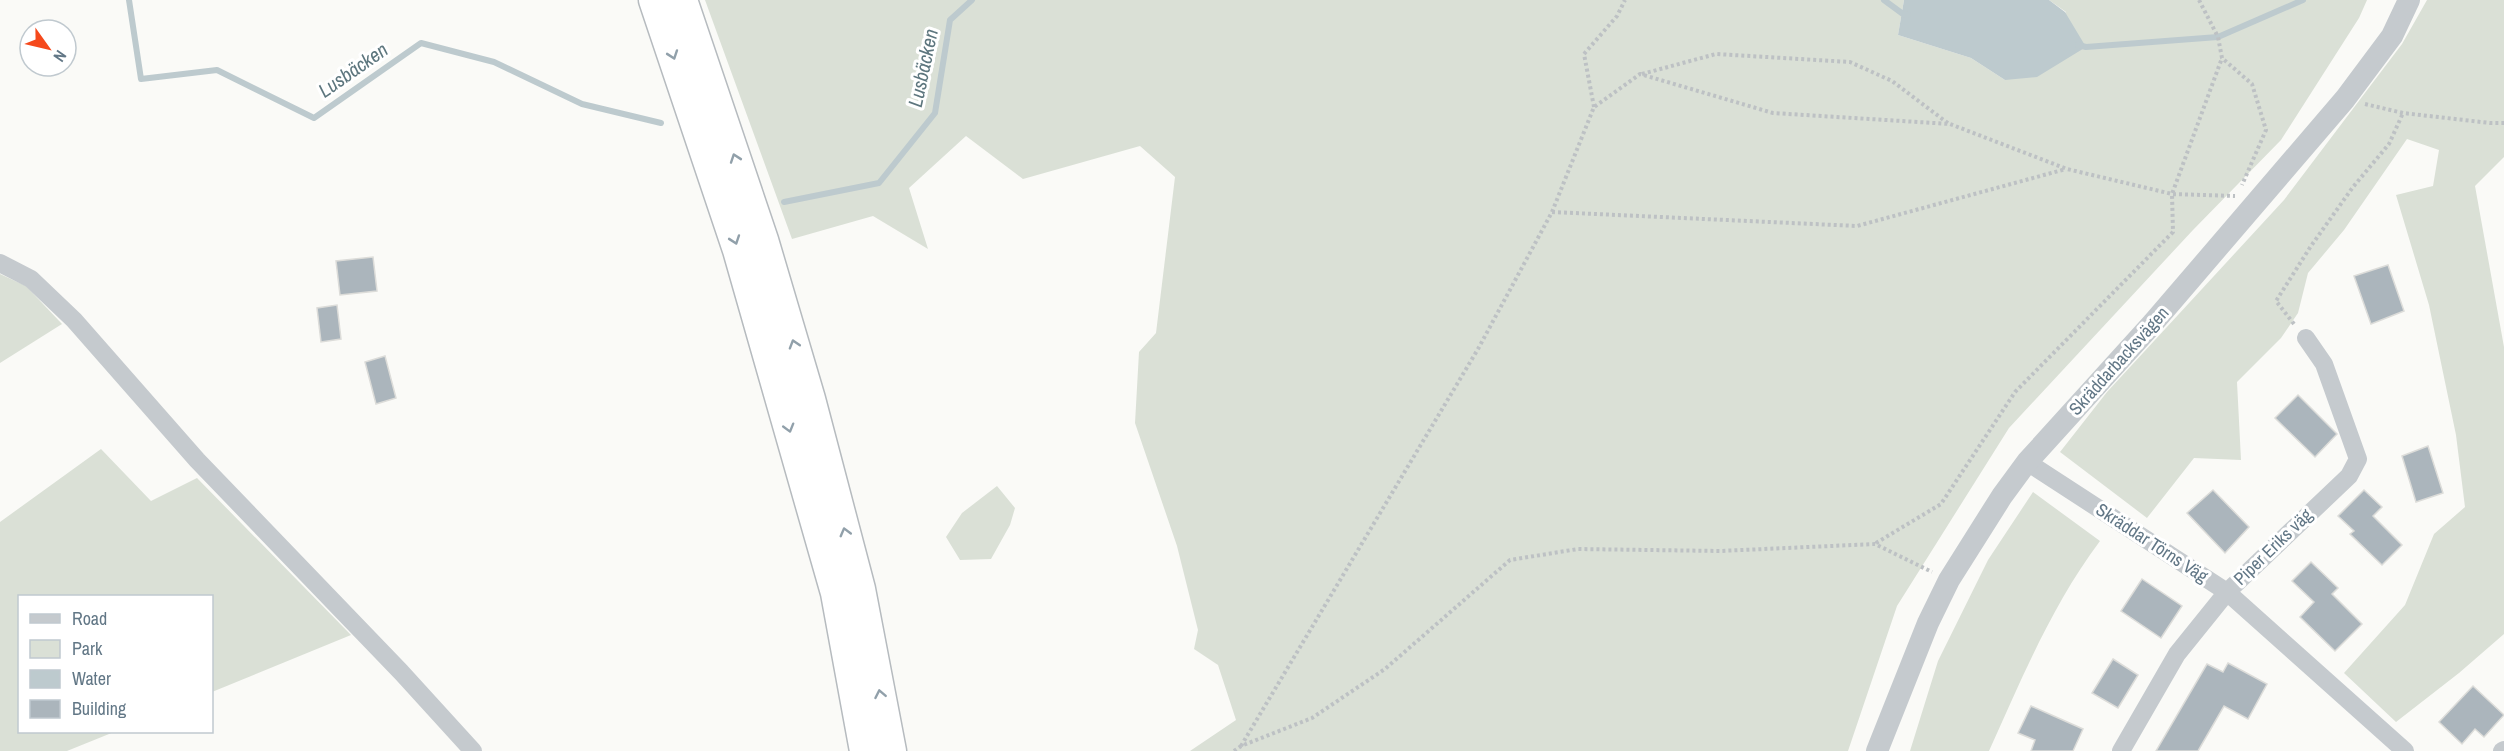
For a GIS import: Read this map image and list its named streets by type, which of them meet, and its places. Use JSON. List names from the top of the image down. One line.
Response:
{"streets":{"street":["Skräddarbacksvägen","Skräddar Törns Väg","Piper Eriks väg"]},"crossings":[["Skräddarbacksvägen","Skräddar Törns Väg"],["Skräddar Törns Väg","Piper Eriks väg"]],"water":["Lusbäcken"],"legend":["Road","Park","Water","Building"],"north":"bottom right"}
